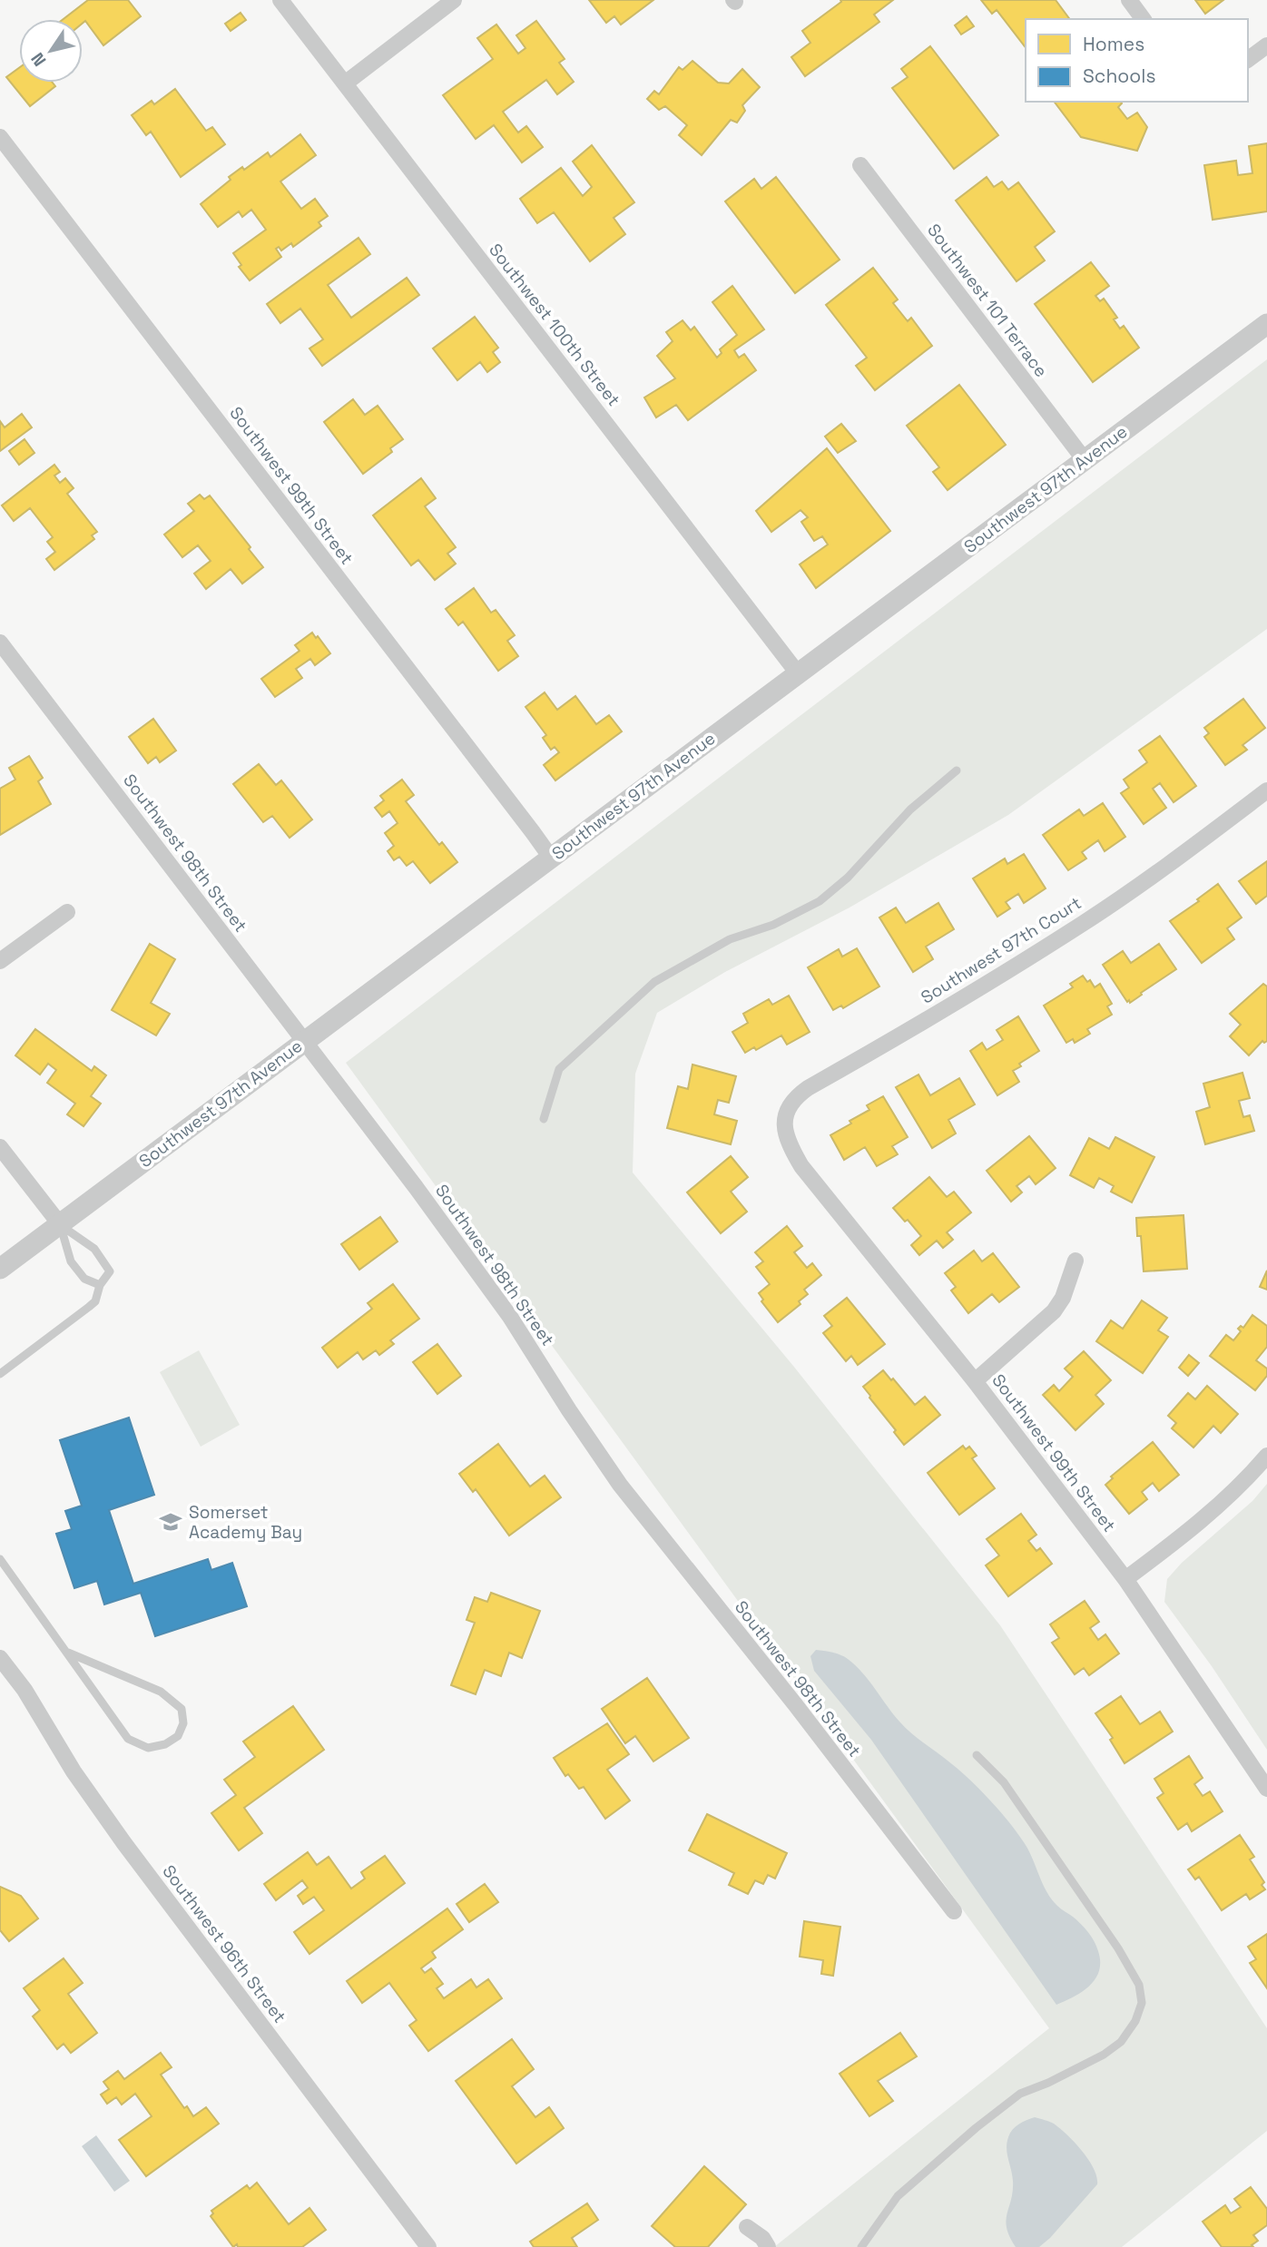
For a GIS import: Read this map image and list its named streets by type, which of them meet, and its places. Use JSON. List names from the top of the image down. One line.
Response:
{"streets":{"street":["Southwest 101 Terrace","Southwest 100th Street","Southwest 99th Street","Southwest 97th Avenue","Southwest 98th Street","Southwest 97th Court","Southwest 96th Street"]},"crossings":[["Southwest 101 Terrace","Southwest 97th Avenue"],["Southwest 100th Street","Southwest 97th Avenue"],["Southwest 99th Street","Southwest 97th Avenue"],["Southwest 99th Street","Southwest 97th Court"],["Southwest 97th Avenue","Southwest 98th Street"]],"places":{"school or university":["Somerset Academy Bay"]},"legend":["Homes","Schools"],"north":"bottom left"}
